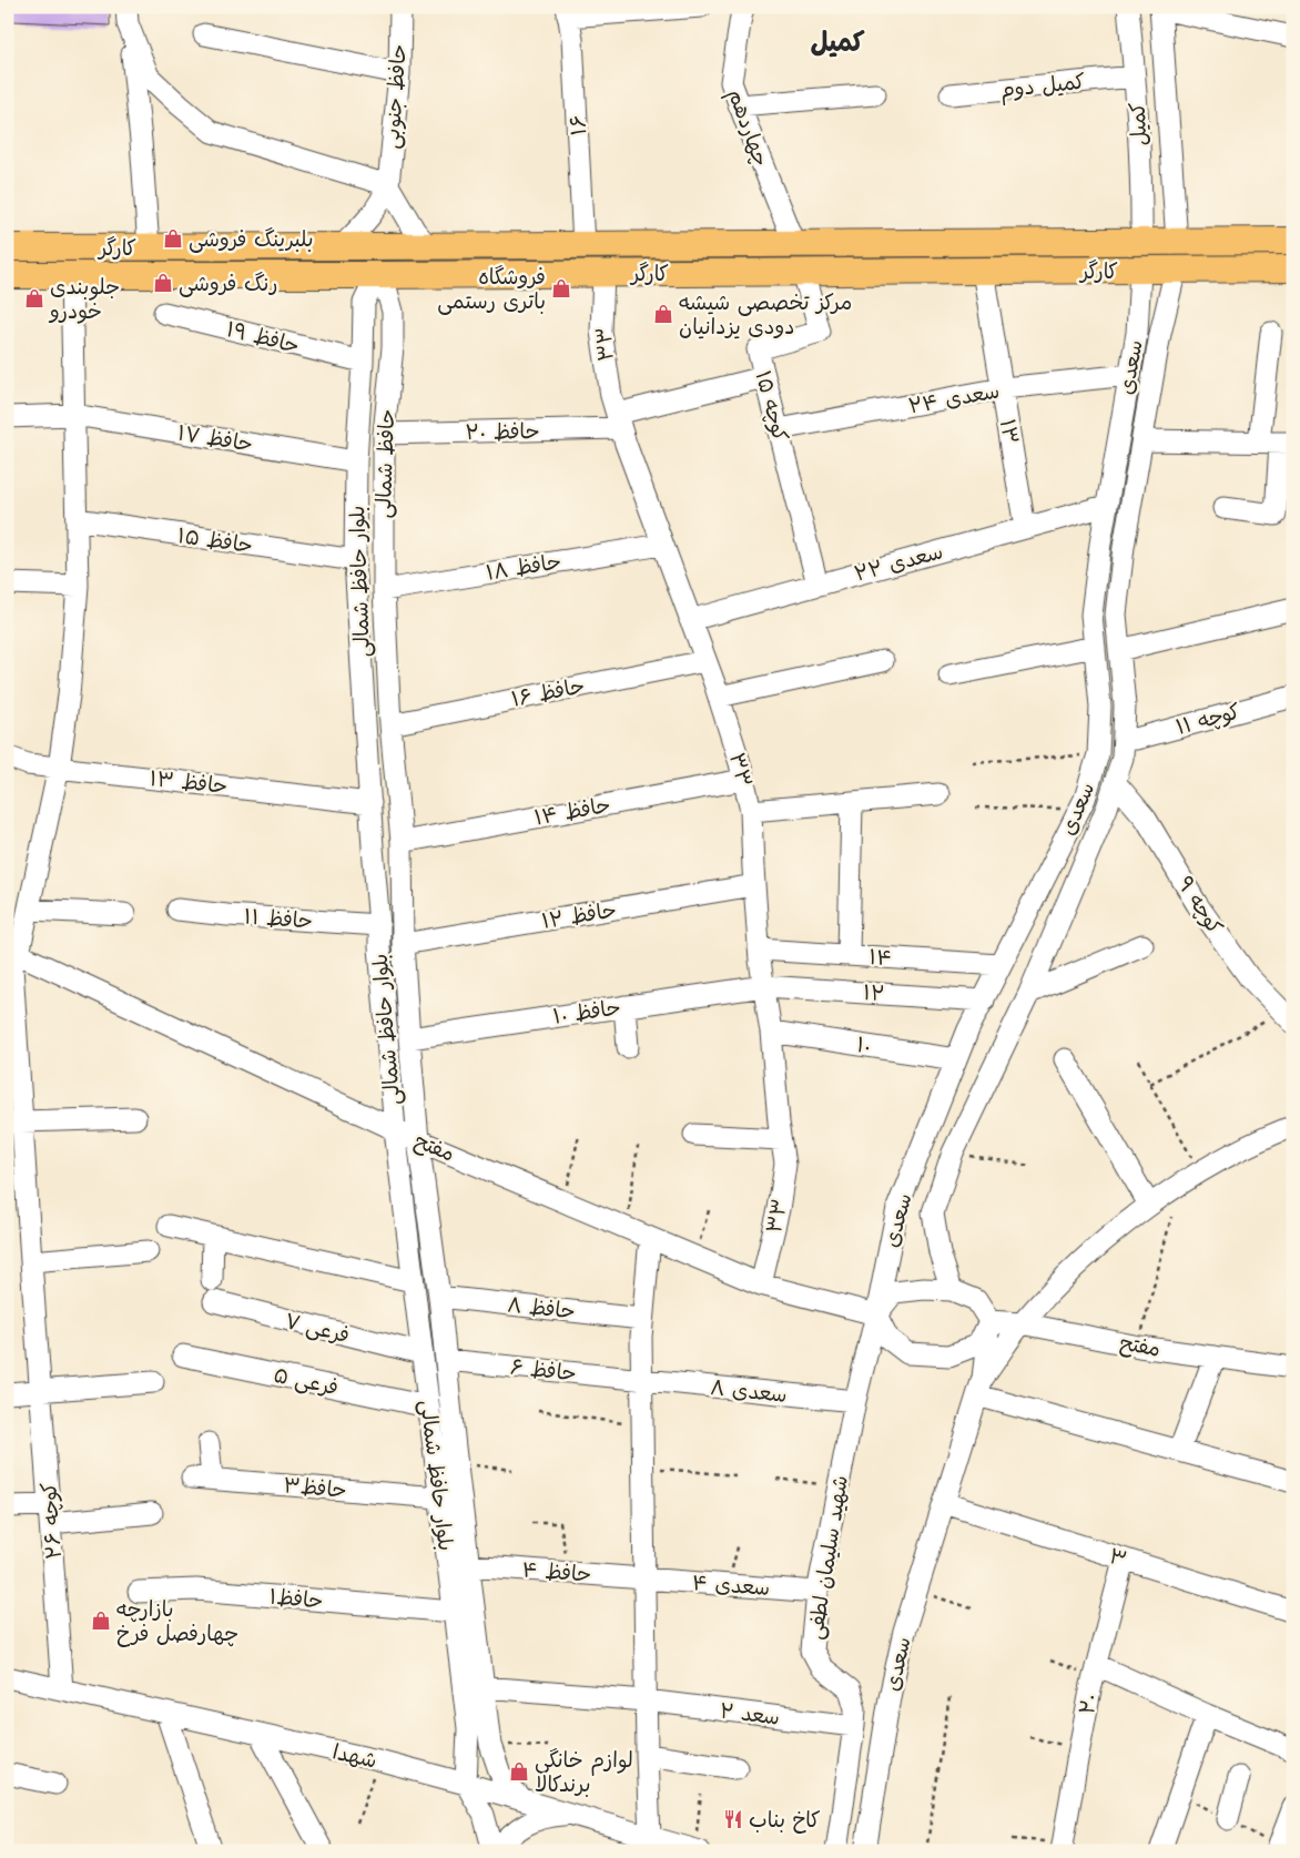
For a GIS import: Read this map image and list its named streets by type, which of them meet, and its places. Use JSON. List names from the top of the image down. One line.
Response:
{"streets":{"main road":["کارگر"],"street":["کمیل دوم","حافظ جنوبی","کمیل","۱۶","چهاردهم","حافظ ۱۹","۳۳","سعدی","سعدی ۲۴","کوچه ۱۵","حافظ ۲۰","۱۳","حافظ ۱۷","حافظ شمالی","حافظ ۱۵","سعدی ۲۲","حافظ ۱۸","بلوار حافظ شمالی","حافظ ۱۶","کوچه ۱۱","حافظ ۱۳","حافظ ۱۴","کوچه ۹","حافظ ۱۲","حافظ ۱۱","۱۴","۱۲","حافظ ۱۰","۱۰","مفتح","حافظ ۸","فرعی ۷","حافظ ۶","فرعی ۵","سعدی ۸","حافظ۳","کوچه ۲۶","شهید سلیمان لطفی","۳","حافظ ۴","سعدی ۴","حافظ۱","۲۰","سعد ۲","شهدا"]},"crossings":[["کمیل دوم","کمیل"],["حافظ جنوبی","کارگر"],["کمیل","کارگر"],["۱۶","کارگر"],["چهاردهم","کارگر"],["کارگر","۳۳"],["کارگر","سعدی"],["کارگر","کوچه ۱۵"],["کارگر","۱۳"],["کارگر","حافظ شمالی"],["کارگر","بلوار حافظ شمالی"],["کارگر","کوچه ۲۶"],["حافظ ۱۹","بلوار حافظ شمالی"],["۳۳","حافظ ۲۰"],["۳۳","سعدی ۲۲"],["۳۳","حافظ ۱۸"],["۳۳","حافظ ۱۶"],["۳۳","حافظ ۱۴"],["۳۳","حافظ ۱۲"],["۳۳","۱۴"],["۳۳","۱۲"],["۳۳","حافظ ۱۰"],["۳۳","۱۰"],["۳۳","مفتح"],["سعدی","سعدی ۲۴"],["سعدی","سعدی ۲۲"],["سعدی","کوچه ۱۱"],["سعدی","کوچه ۹"],["سعدی","۱۴"],["سعدی","۱۲"],["سعدی","۱۰"],["سعدی","مفتح"],["سعدی","شهید سلیمان لطفی"],["سعدی","۳"],["سعدی ۲۴","کوچه ۱۵"],["سعدی ۲۴","۱۳"],["کوچه ۱۵","حافظ ۲۰"],["کوچه ۱۵","سعدی ۲۲"],["حافظ ۲۰","حافظ شمالی"],["۱۳","سعدی ۲۲"],["حافظ ۱۷","بلوار حافظ شمالی"],["حافظ ۱۷","کوچه ۲۶"],["حافظ شمالی","حافظ ۱۸"],["حافظ شمالی","بلوار حافظ شمالی"],["حافظ شمالی","حافظ ۱۶"],["حافظ ۱۵","بلوار حافظ شمالی"],["حافظ ۱۵","کوچه ۲۶"],["بلوار حافظ شمالی","حافظ ۱۶"],["بلوار حافظ شمالی","حافظ ۱۳"],["بلوار حافظ شمالی","حافظ ۱۴"],["بلوار حافظ شمالی","حافظ ۱۲"],["بلوار حافظ شمالی","حافظ ۱۱"],["بلوار حافظ شمالی","حافظ ۱۰"],["بلوار حافظ شمالی","مفتح"],["بلوار حافظ شمالی","حافظ ۸"],["بلوار حافظ شمالی","فرعی ۷"],["بلوار حافظ شمالی","حافظ ۶"],["بلوار حافظ شمالی","فرعی ۵"],["بلوار حافظ شمالی","حافظ۳"],["بلوار حافظ شمالی","حافظ ۴"],["بلوار حافظ شمالی","حافظ۱"],["بلوار حافظ شمالی","سعد ۲"],["بلوار حافظ شمالی","شهدا"],["حافظ ۱۳","کوچه ۲۶"],["۱۲","حافظ ۱۰"],["مفتح","کوچه ۲۶"],["مفتح","شهید سلیمان لطفی"],["حافظ ۶","سعدی ۸"],["سعدی ۸","شهید سلیمان لطفی"],["کوچه ۲۶","شهدا"],["شهید سلیمان لطفی","سعدی ۴"],["شهید سلیمان لطفی","سعد ۲"],["۳","۲۰"],["حافظ ۴","سعدی ۴"]],"districts":["کمیل"],"places":{"shop":["بلبرینگ فروشی","رنگ فروشی","فروشگاه باتری رستمی","جلوبندی خودرو","مرکز تخصصی شیشه دودی یزدانیان","بازارچه چهارفصل فرخ","لوازم خانگی برندکالا"],"restaurant":["کاخ بناب"]}}
